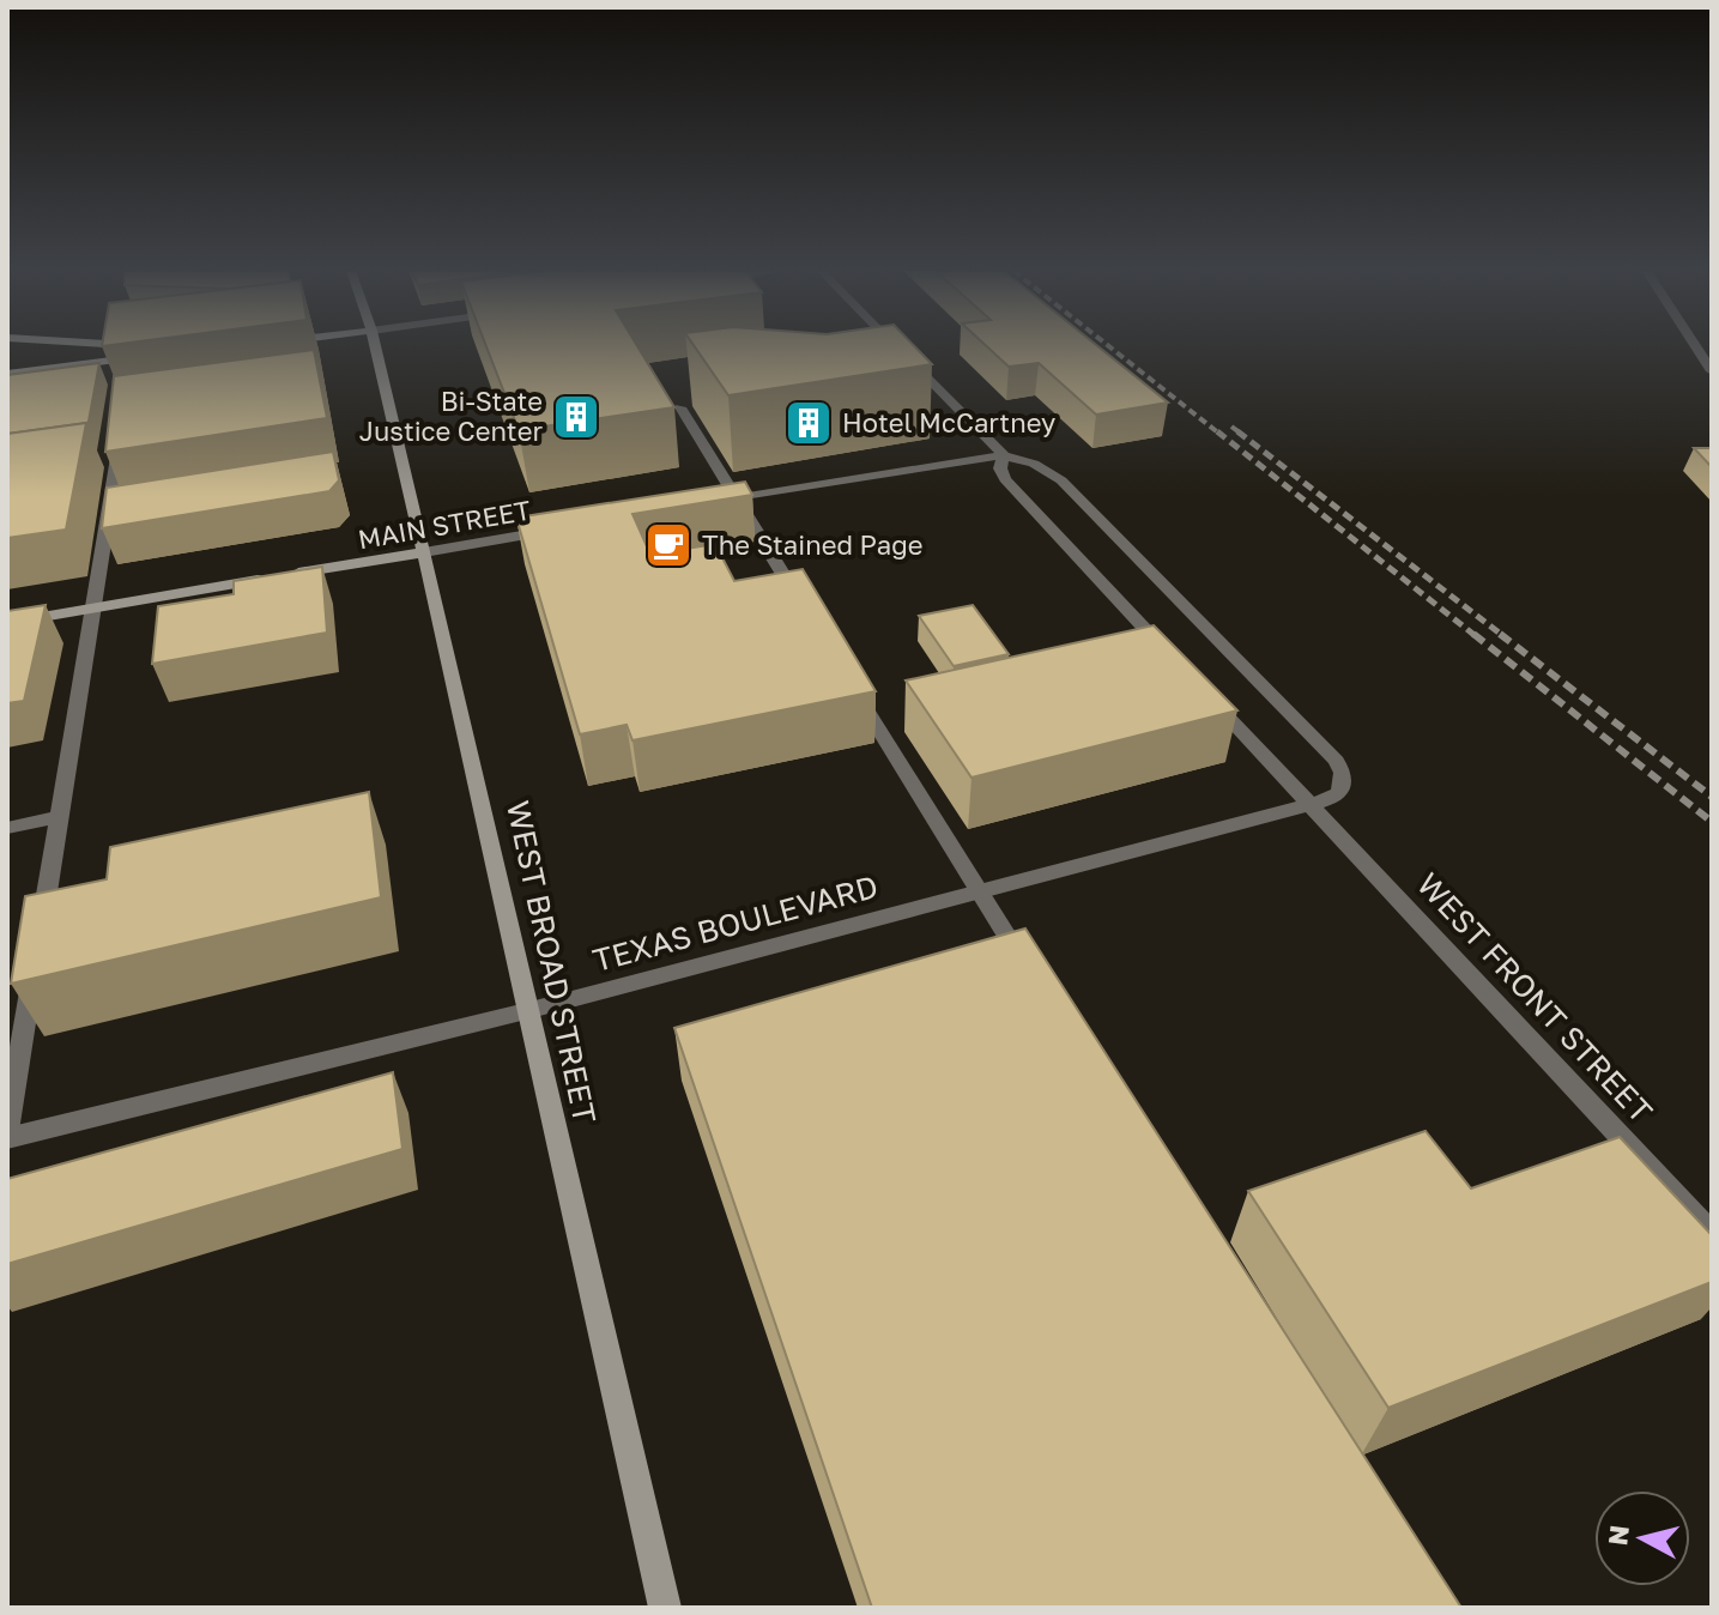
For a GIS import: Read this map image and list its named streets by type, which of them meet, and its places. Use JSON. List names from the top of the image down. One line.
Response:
{"streets":{"street":["MAIN STREET","TEXAS BOULEVARD","WEST BROAD STREET","WEST FRONT STREET"]},"crossings":[["MAIN STREET","WEST BROAD STREET"],["TEXAS BOULEVARD","WEST BROAD STREET"],["TEXAS BOULEVARD","WEST FRONT STREET"]],"places":{"building":["Bi-State Justice Center","Hotel McCartney"],"cafe":["The Stained Page"]},"north":"left"}
